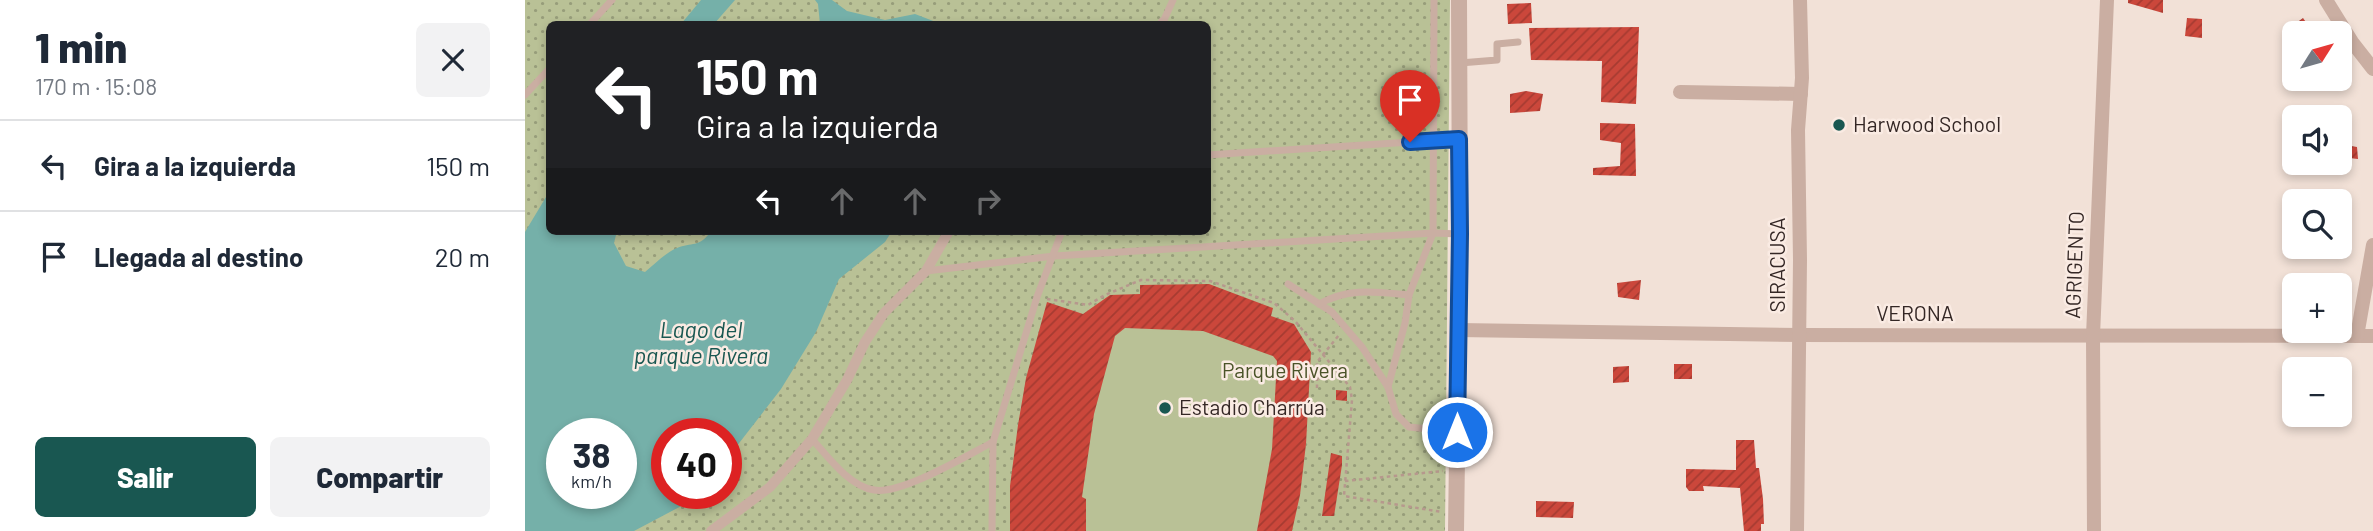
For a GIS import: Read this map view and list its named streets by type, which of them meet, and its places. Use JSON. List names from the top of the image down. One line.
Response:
{"streets":{"street":["SIRACUSA","AGRIGENTO","VERONA"]},"crossings":[["SIRACUSA","VERONA"],["AGRIGENTO","VERONA"]],"water":["Lago del parque Rivera"],"parks":["Parque Rivera"],"places":["Harwood School","Estadio Charrúa"],"north":"top right","page":{"heading":["1 min","170 m · 15:08"],"map_buttons":["+","−"],"turn":["150 m","Gira a la izquierda"],"list":[{"name":"Gira a la izquierda","value":"150 m"},{"name":"Llegada al destino","value":"20 m"}],"speed":"38 km/h","limit":"40","buttons":["Salir","Compartir"]}}
